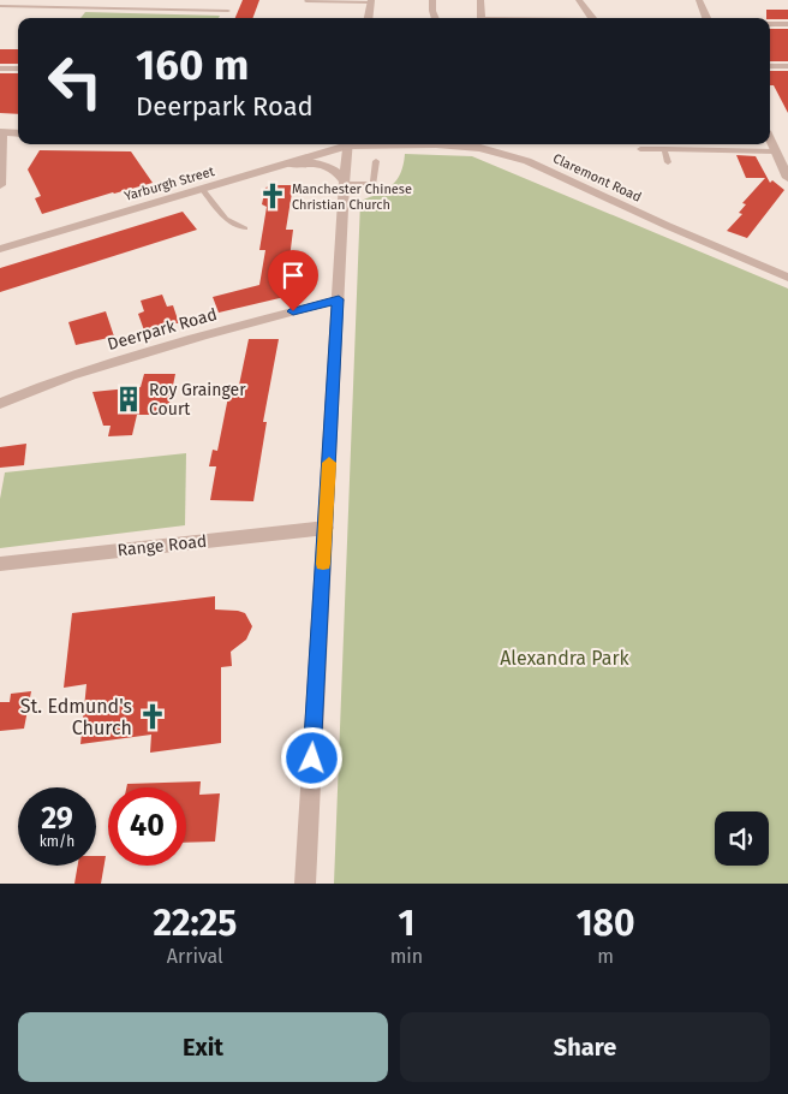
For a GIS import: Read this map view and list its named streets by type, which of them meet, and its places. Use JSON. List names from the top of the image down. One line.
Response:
{"streets":{"street":["Claremont Road","Yarburgh Street","Deerpark Road","Range Road"]},"parks":["Alexandra Park"],"places":{"church":["Manchester Chinese Christian Church","St. Edmund's Church"],"building":["Roy Grainger Court"]},"page":{"turn":["160 m","Deerpark Road"],"speed":"29 km/h","limit":"40","eta":["22:25","Arrival","1","min","180","m"],"buttons":["Exit","Share"]}}
